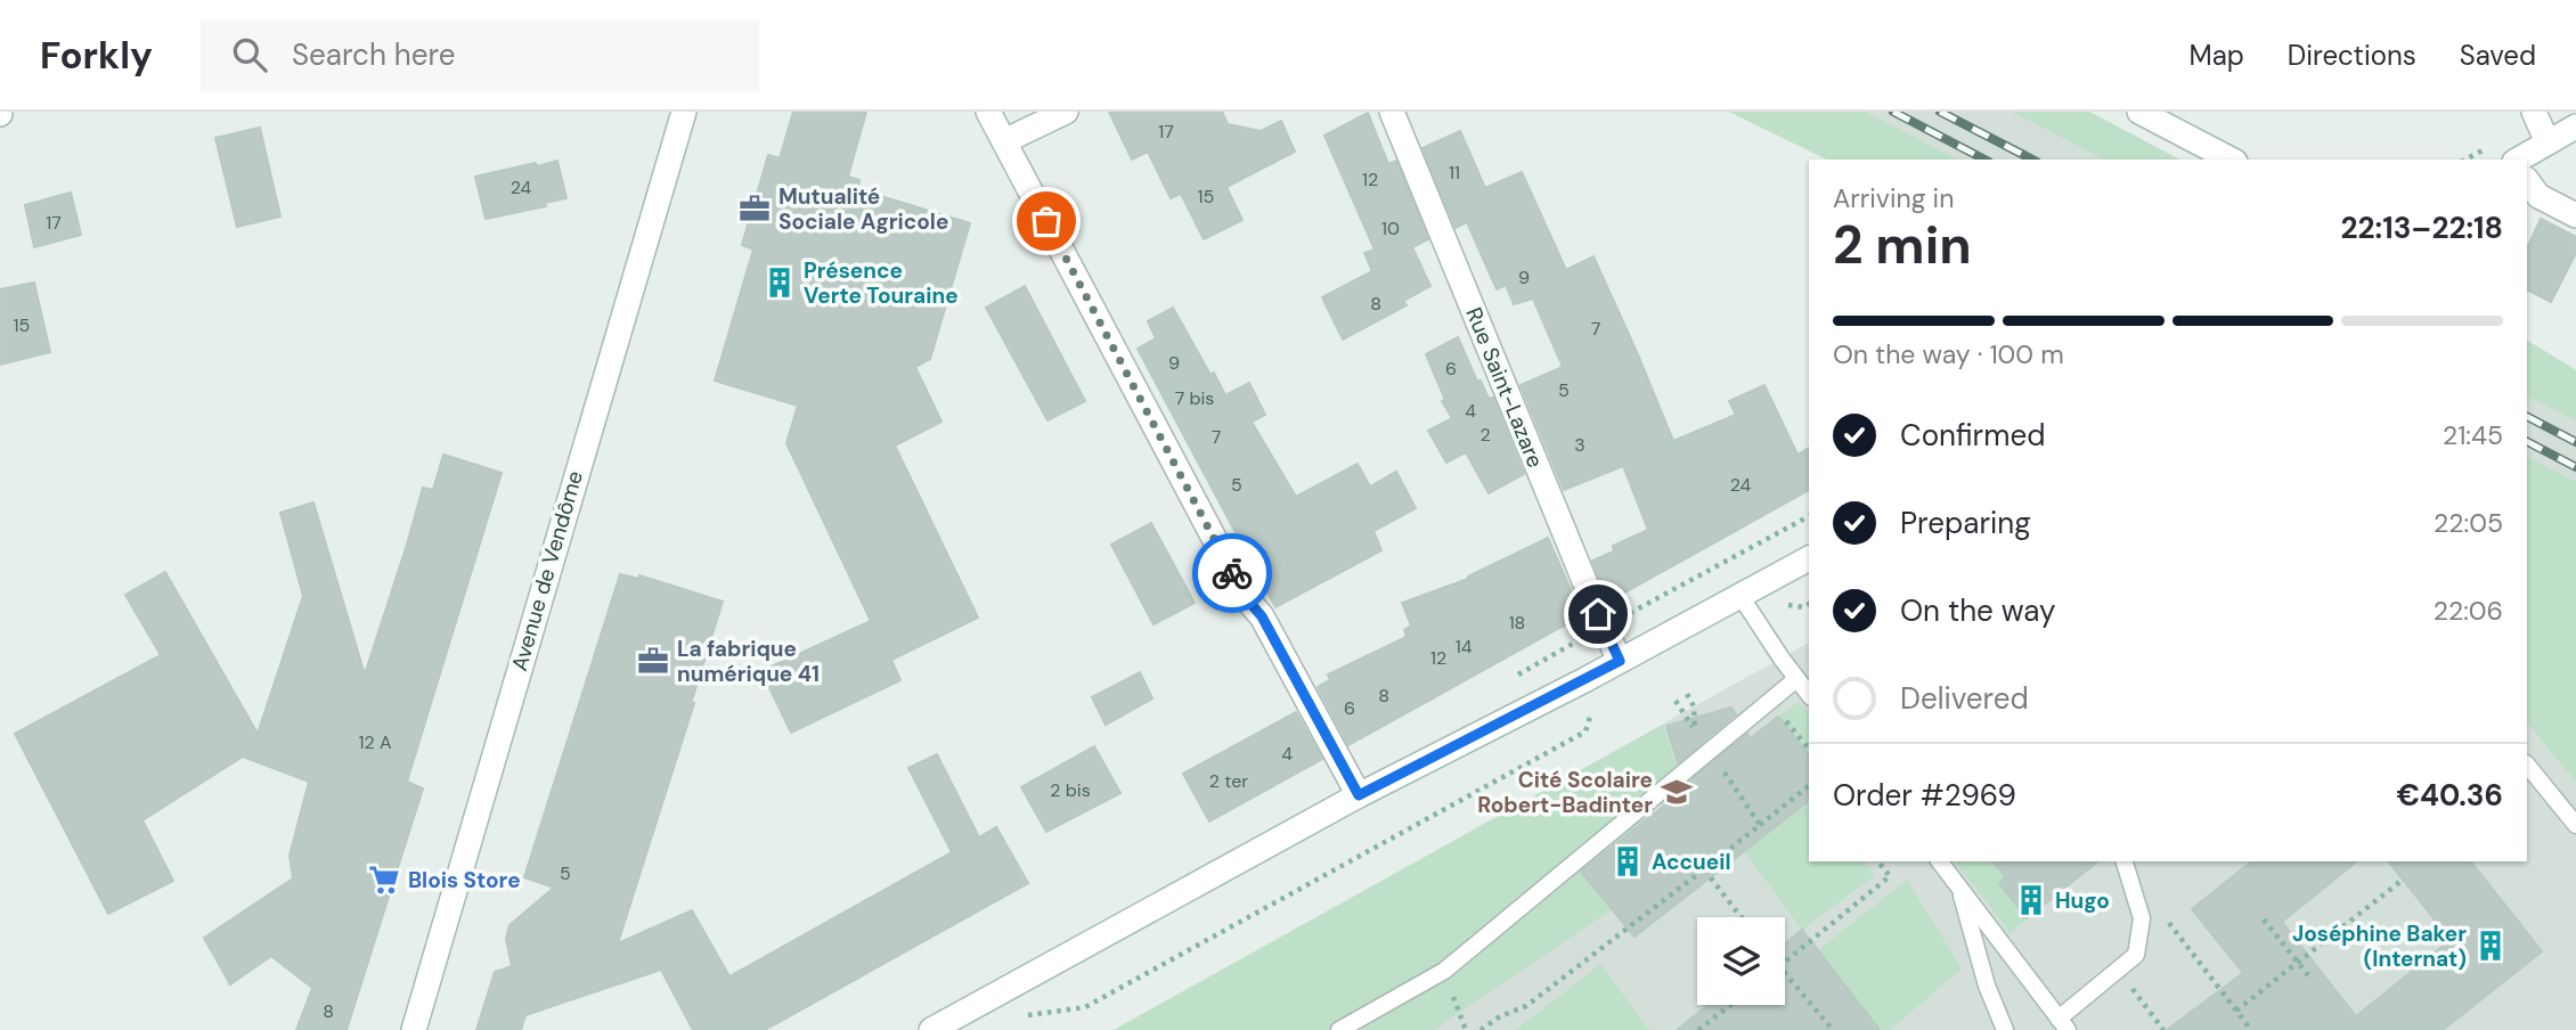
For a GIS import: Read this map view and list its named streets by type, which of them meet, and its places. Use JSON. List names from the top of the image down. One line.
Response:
{"streets":{"main road":["Rue Saint-Lazare","Avenue de Vendôme"]},"places":{"office":["Mutualité Sociale Agricole","La fabrique numérique 41"],"building":["Présence Verte Touraine","Accueil","Hugo","Joséphine Baker (Internat)"],"school or university":["Cité Scolaire Robert-Badinter"],"supermarket":["Blois Store"]},"house_numbers":["17","11","12","24","15","17","10","9","8","15","7","9","6","5","7 bis","4","2","7","3","5","24","18","14","12","8","6","12 A","4","2 ter","2 bis","5","8"],"page":{"header":"Forkly","search":"Search here","nav":["Map","Directions","Saved"],"heading":["2 min","Arriving in","22:13–22:18"],"panel":["Order #2969","€40.36"],"bar":"On the way · 100 m","list":[["Confirmed","21:45"],["Preparing","22:05"],["On the way","22:06"],"Delivered"]}}
